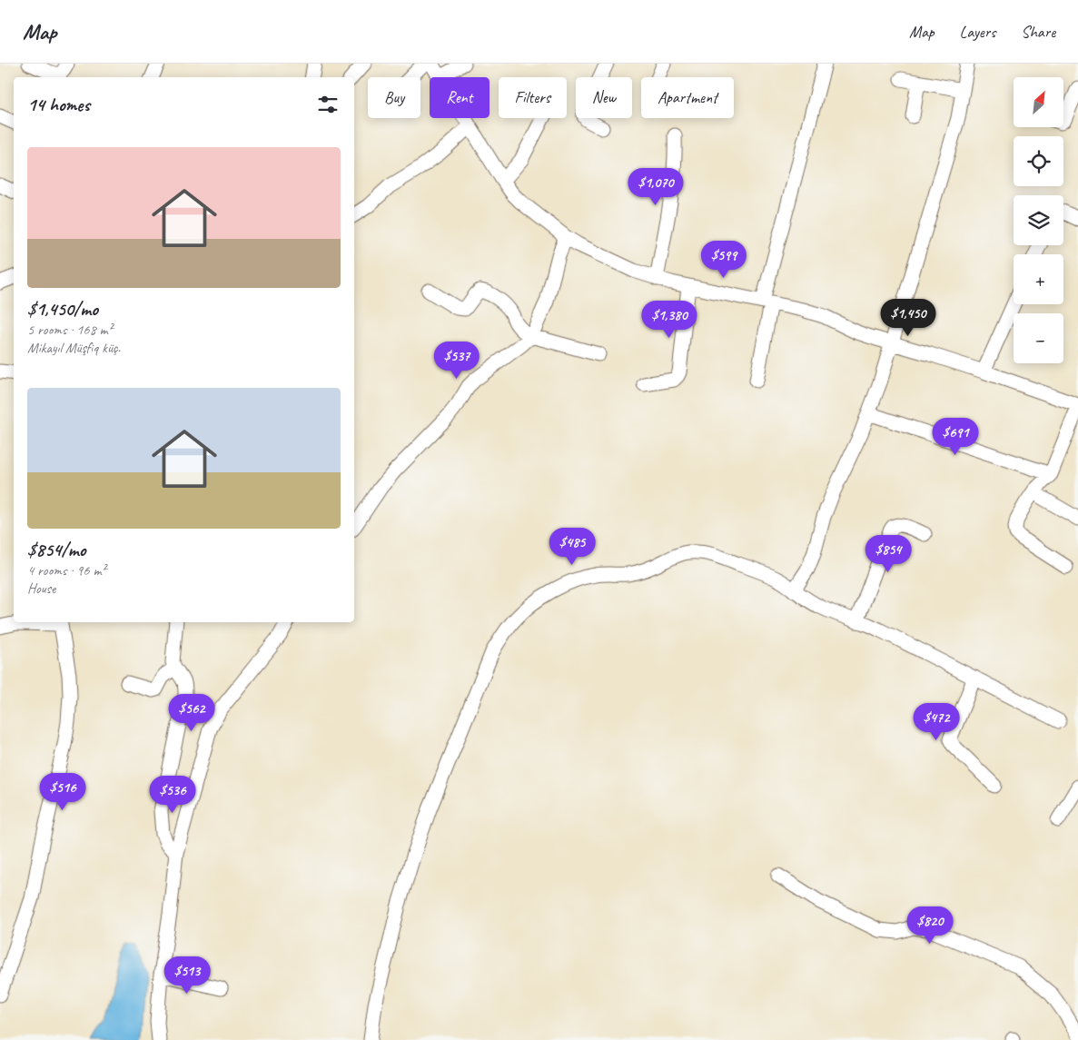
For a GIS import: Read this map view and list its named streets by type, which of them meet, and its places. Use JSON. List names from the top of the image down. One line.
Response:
{"north":"top right","page":{"header":"Map","nav":["Map","Layers","Share"],"map_buttons":["+","−"],"chip":["Buy","Rent","Filters","New","Apartment"],"heading":"14 homes","list":[{"name":"$1,450/mo","note":"5 rooms · 168 m² · Mikayıl Müşfiq küç."},{"name":"$854/mo","note":"4 rooms · 96 m² · House"}],"price":["$1,070","$599","$1,450","$1,380","$537","$691","$485","$854","$562","$472","$516","$536","$820","$513"]}}
